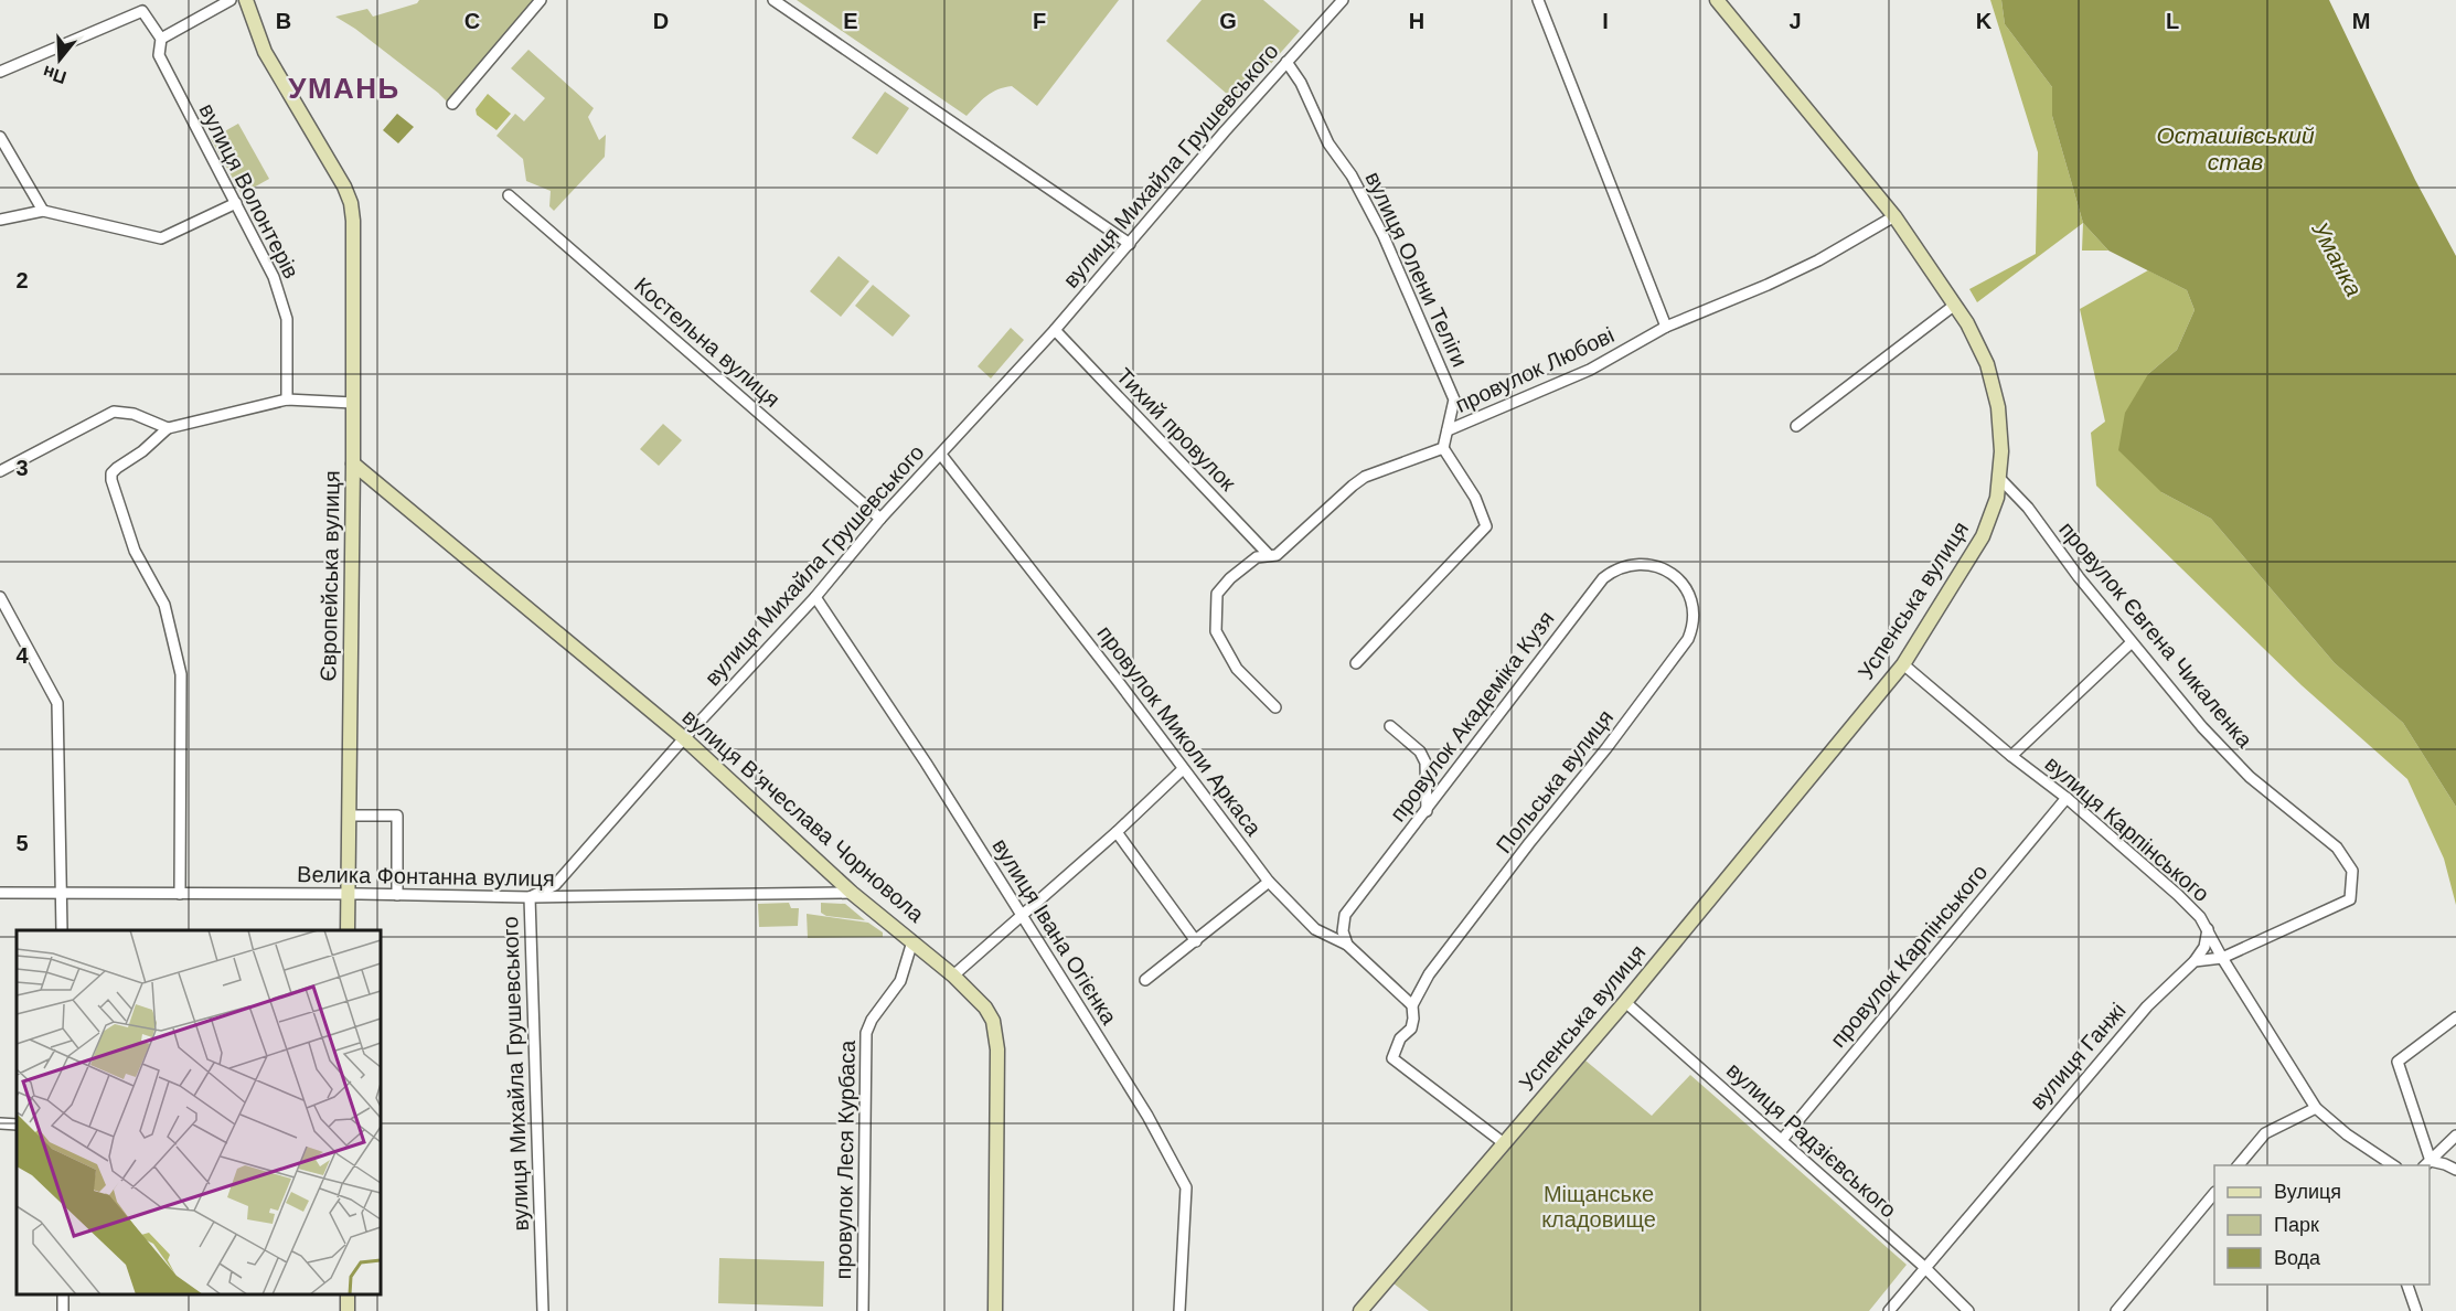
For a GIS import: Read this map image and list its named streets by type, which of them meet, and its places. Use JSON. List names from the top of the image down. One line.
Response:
{"streets":{"street":["вулиця Михайла Грушевського","вулиця Волонтерів","вулиця Олени Теліги","Костельна вулиця","провулок Любові","Тихий провулок","Європейська вулиця","Успенська вулиця","провулок Євгена Чикаленка","провулок Академіка Кузя","провулок Миколи Аркаса","Польська вулиця","вулиця В’ячеслава Чорновола","вулиця Карпінського","Велика Фонтанна вулиця","вулиця Івана Огієнка","провулок Карпінського","вулиця Ганжі","вулиця Радзієвського","провулок Леся Курбаса"]},"crossings":[["вулиця Михайла Грушевського","вулиця Олени Теліги"],["вулиця Михайла Грушевського","Костельна вулиця"],["вулиця Михайла Грушевського","Тихий провулок"],["вулиця Михайла Грушевського","провулок Миколи Аркаса"],["вулиця Михайла Грушевського","вулиця В’ячеслава Чорновола"],["вулиця Михайла Грушевського","Велика Фонтанна вулиця"],["вулиця Михайла Грушевського","вулиця Івана Огієнка"],["вулиця Олени Теліги","провулок Любові"],["провулок Любові","Успенська вулиця"],["Європейська вулиця","вулиця В’ячеслава Чорновола"],["Європейська вулиця","Велика Фонтанна вулиця"],["Успенська вулиця","провулок Євгена Чикаленка"],["Успенська вулиця","вулиця Карпінського"],["Успенська вулиця","вулиця Радзієвського"],["провулок Євгена Чикаленка","вулиця Карпінського"],["провулок Академіка Кузя","провулок Миколи Аркаса"],["провулок Академіка Кузя","Польська вулиця"],["провулок Миколи Аркаса","Польська вулиця"],["вулиця В’ячеслава Чорновола","Велика Фонтанна вулиця"],["вулиця В’ячеслава Чорновола","провулок Леся Курбаса"],["вулиця Карпінського","провулок Карпінського"],["провулок Карпінського","вулиця Радзієвського"],["вулиця Ганжі","вулиця Радзієвського"]],"districts":["УМАНЬ"],"water":["Осташівський став","Уманка"],"parks":["Міщанське кладовище"],"legend":["Вулиця","Парк","Вода"],"north":"bottom","grid":{"columns":["B","C","D","E","F","G","H","I","J","K","L","M"],"rows":["2","3","4","5"]}}
